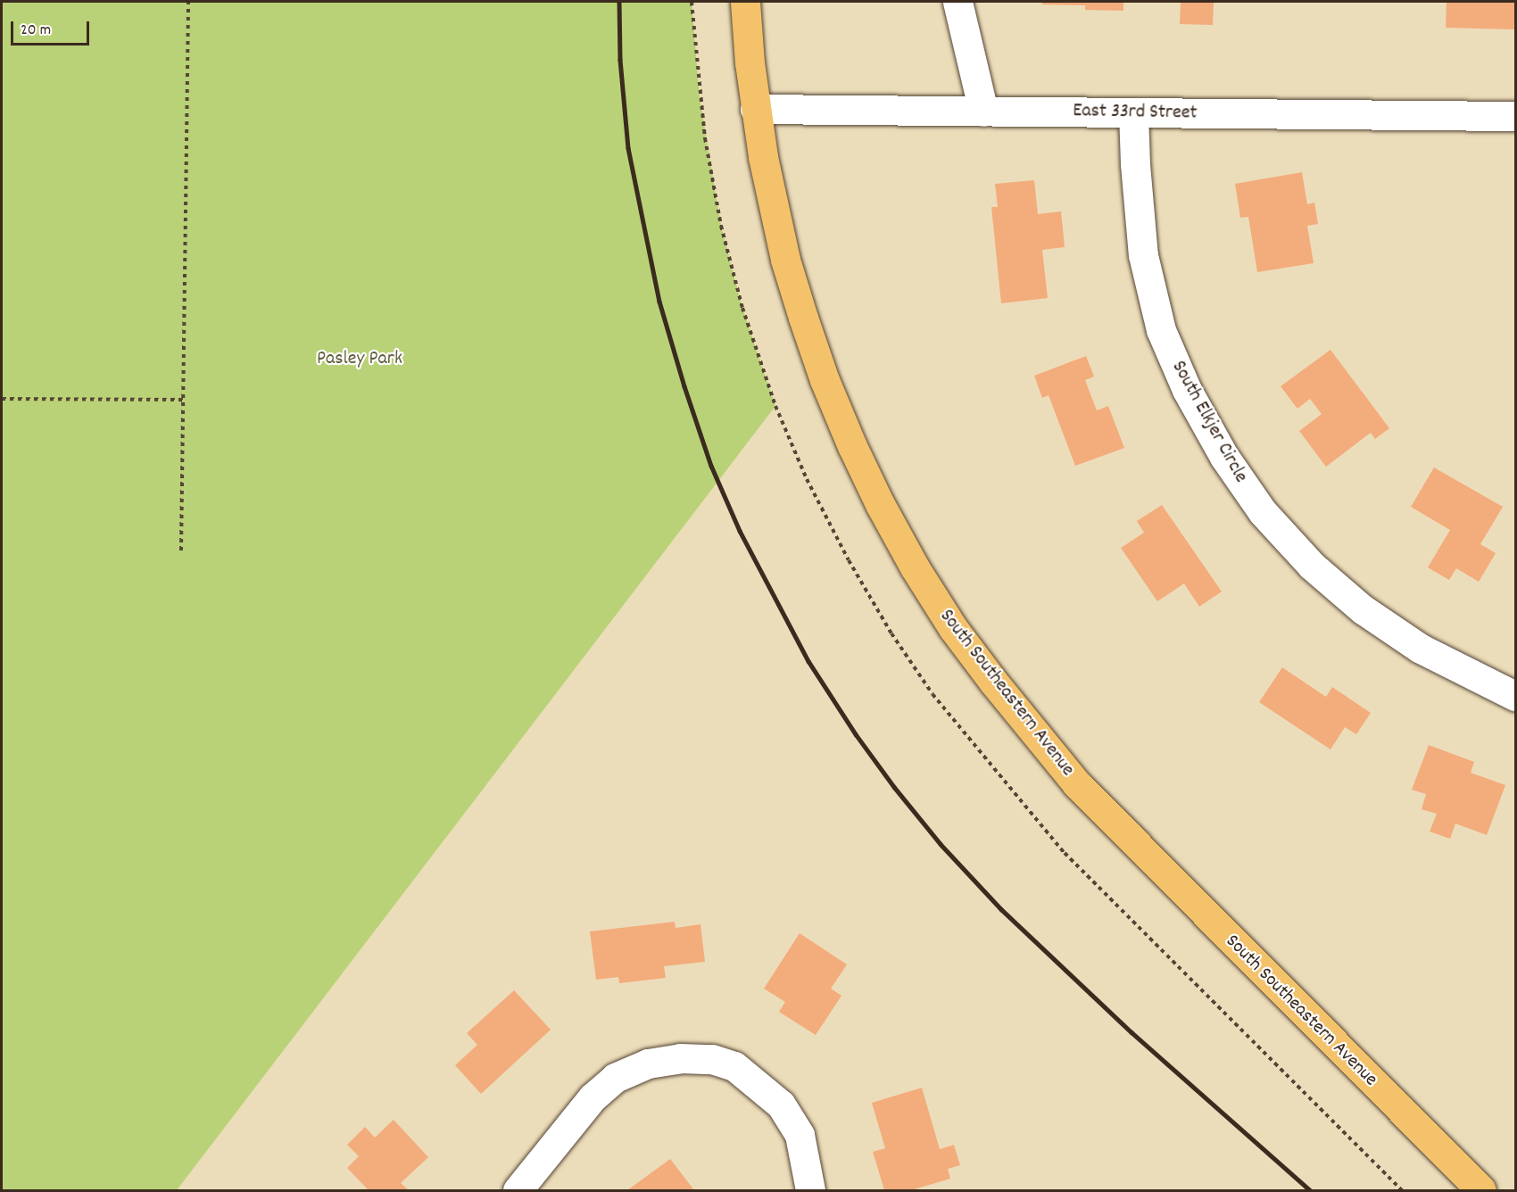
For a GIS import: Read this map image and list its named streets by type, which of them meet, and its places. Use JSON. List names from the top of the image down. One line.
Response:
{"streets":{"main road":["South Southeastern Avenue"],"street":["East 33rd Street","South Elkjer Circle"]},"crossings":[["East 33rd Street","South Elkjer Circle"],["East 33rd Street","South Southeastern Avenue"]],"parks":["Pasley Park"],"scale_bar":"20 m"}
